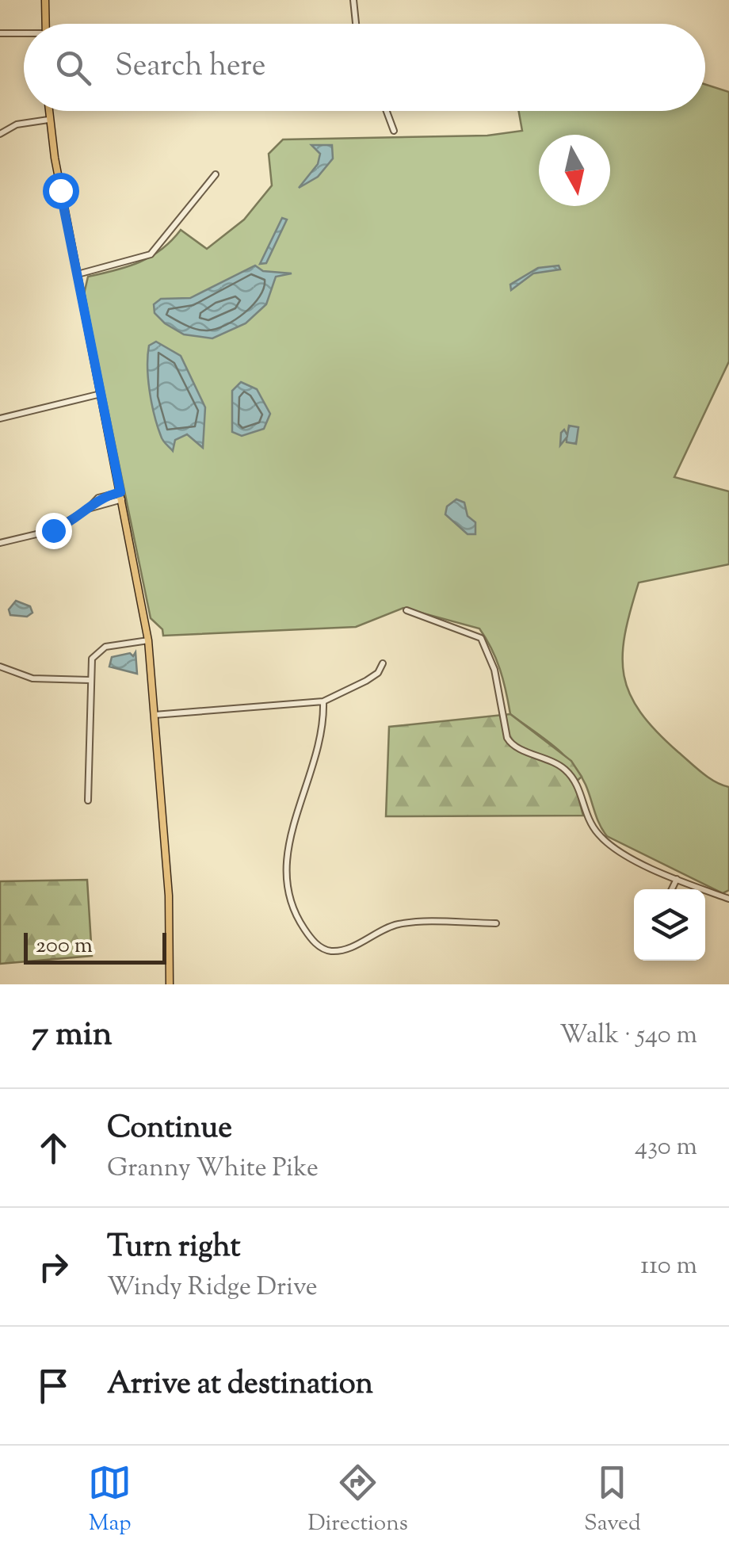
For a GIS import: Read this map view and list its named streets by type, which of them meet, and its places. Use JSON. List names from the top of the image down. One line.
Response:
{"scale_bar":"200 m","north":"bottom","page":{"search":"Search here","scale":"200 m","heading":["7 min","Walk · 540 m"],"list":[["Continue","Granny White Pike","430 m"],["Turn right","Windy Ridge Drive","110 m"],"Arrive at destination"],"nav":["Map","Directions","Saved"]}}
